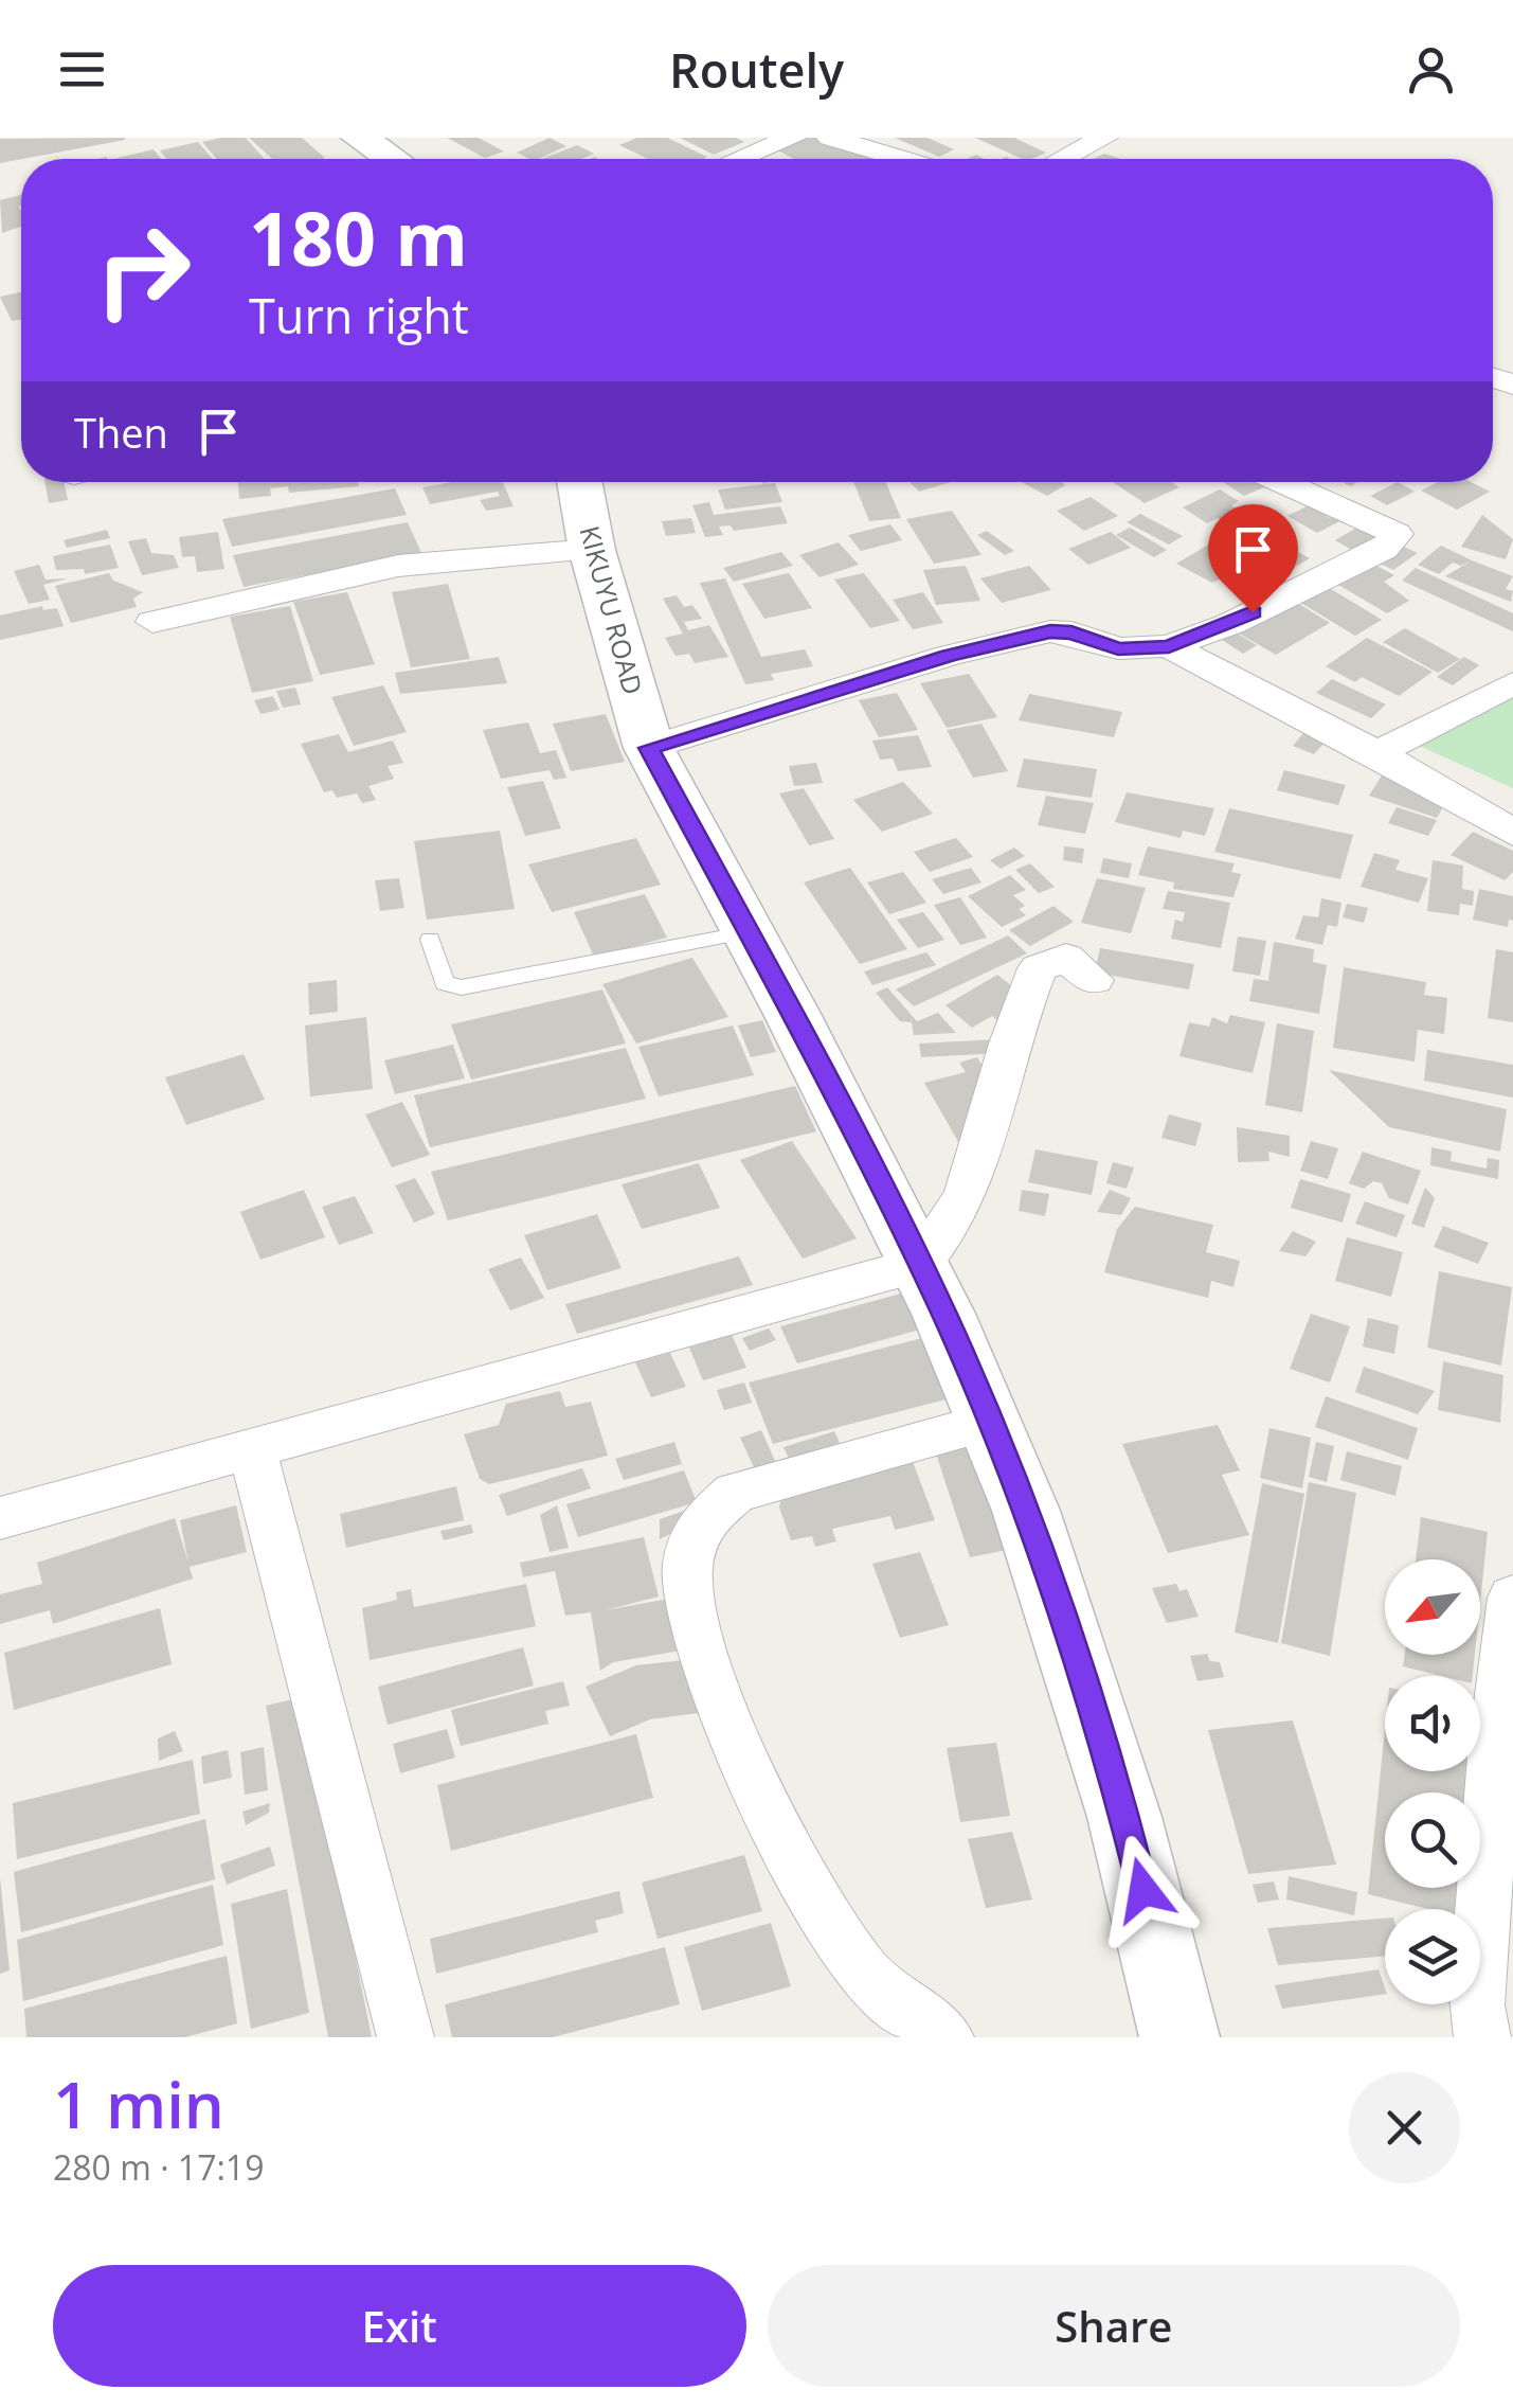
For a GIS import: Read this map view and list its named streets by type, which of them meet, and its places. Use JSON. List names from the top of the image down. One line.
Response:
{"streets":{"main road":["KIKUYU ROAD"]},"north":"bottom left","page":{"header":"Routely","turn":["180 m","Turn right"],"then":"Then","heading":["1 min","280 m · 17:19"],"buttons":["Exit","Share"]}}
